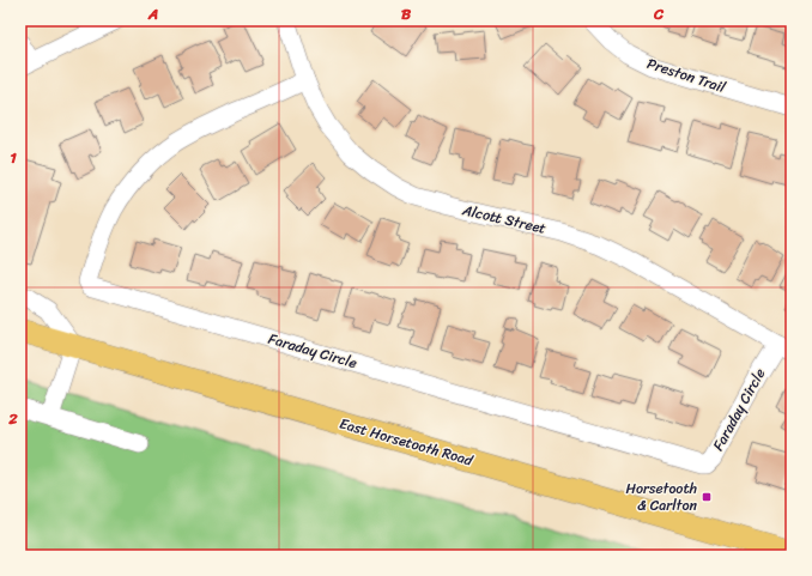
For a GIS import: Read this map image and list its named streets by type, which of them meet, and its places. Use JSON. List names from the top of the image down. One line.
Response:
{"streets":{"main road":["East Horsetooth Road"],"street":["Preston Trail","Alcott Street","Faraday Circle"]},"crossings":[["Alcott Street","Faraday Circle"]],"places":{"transit":["Horsetooth & Carlton"]},"grid":{"columns":["A","B","C"],"rows":["1","2"]}}
